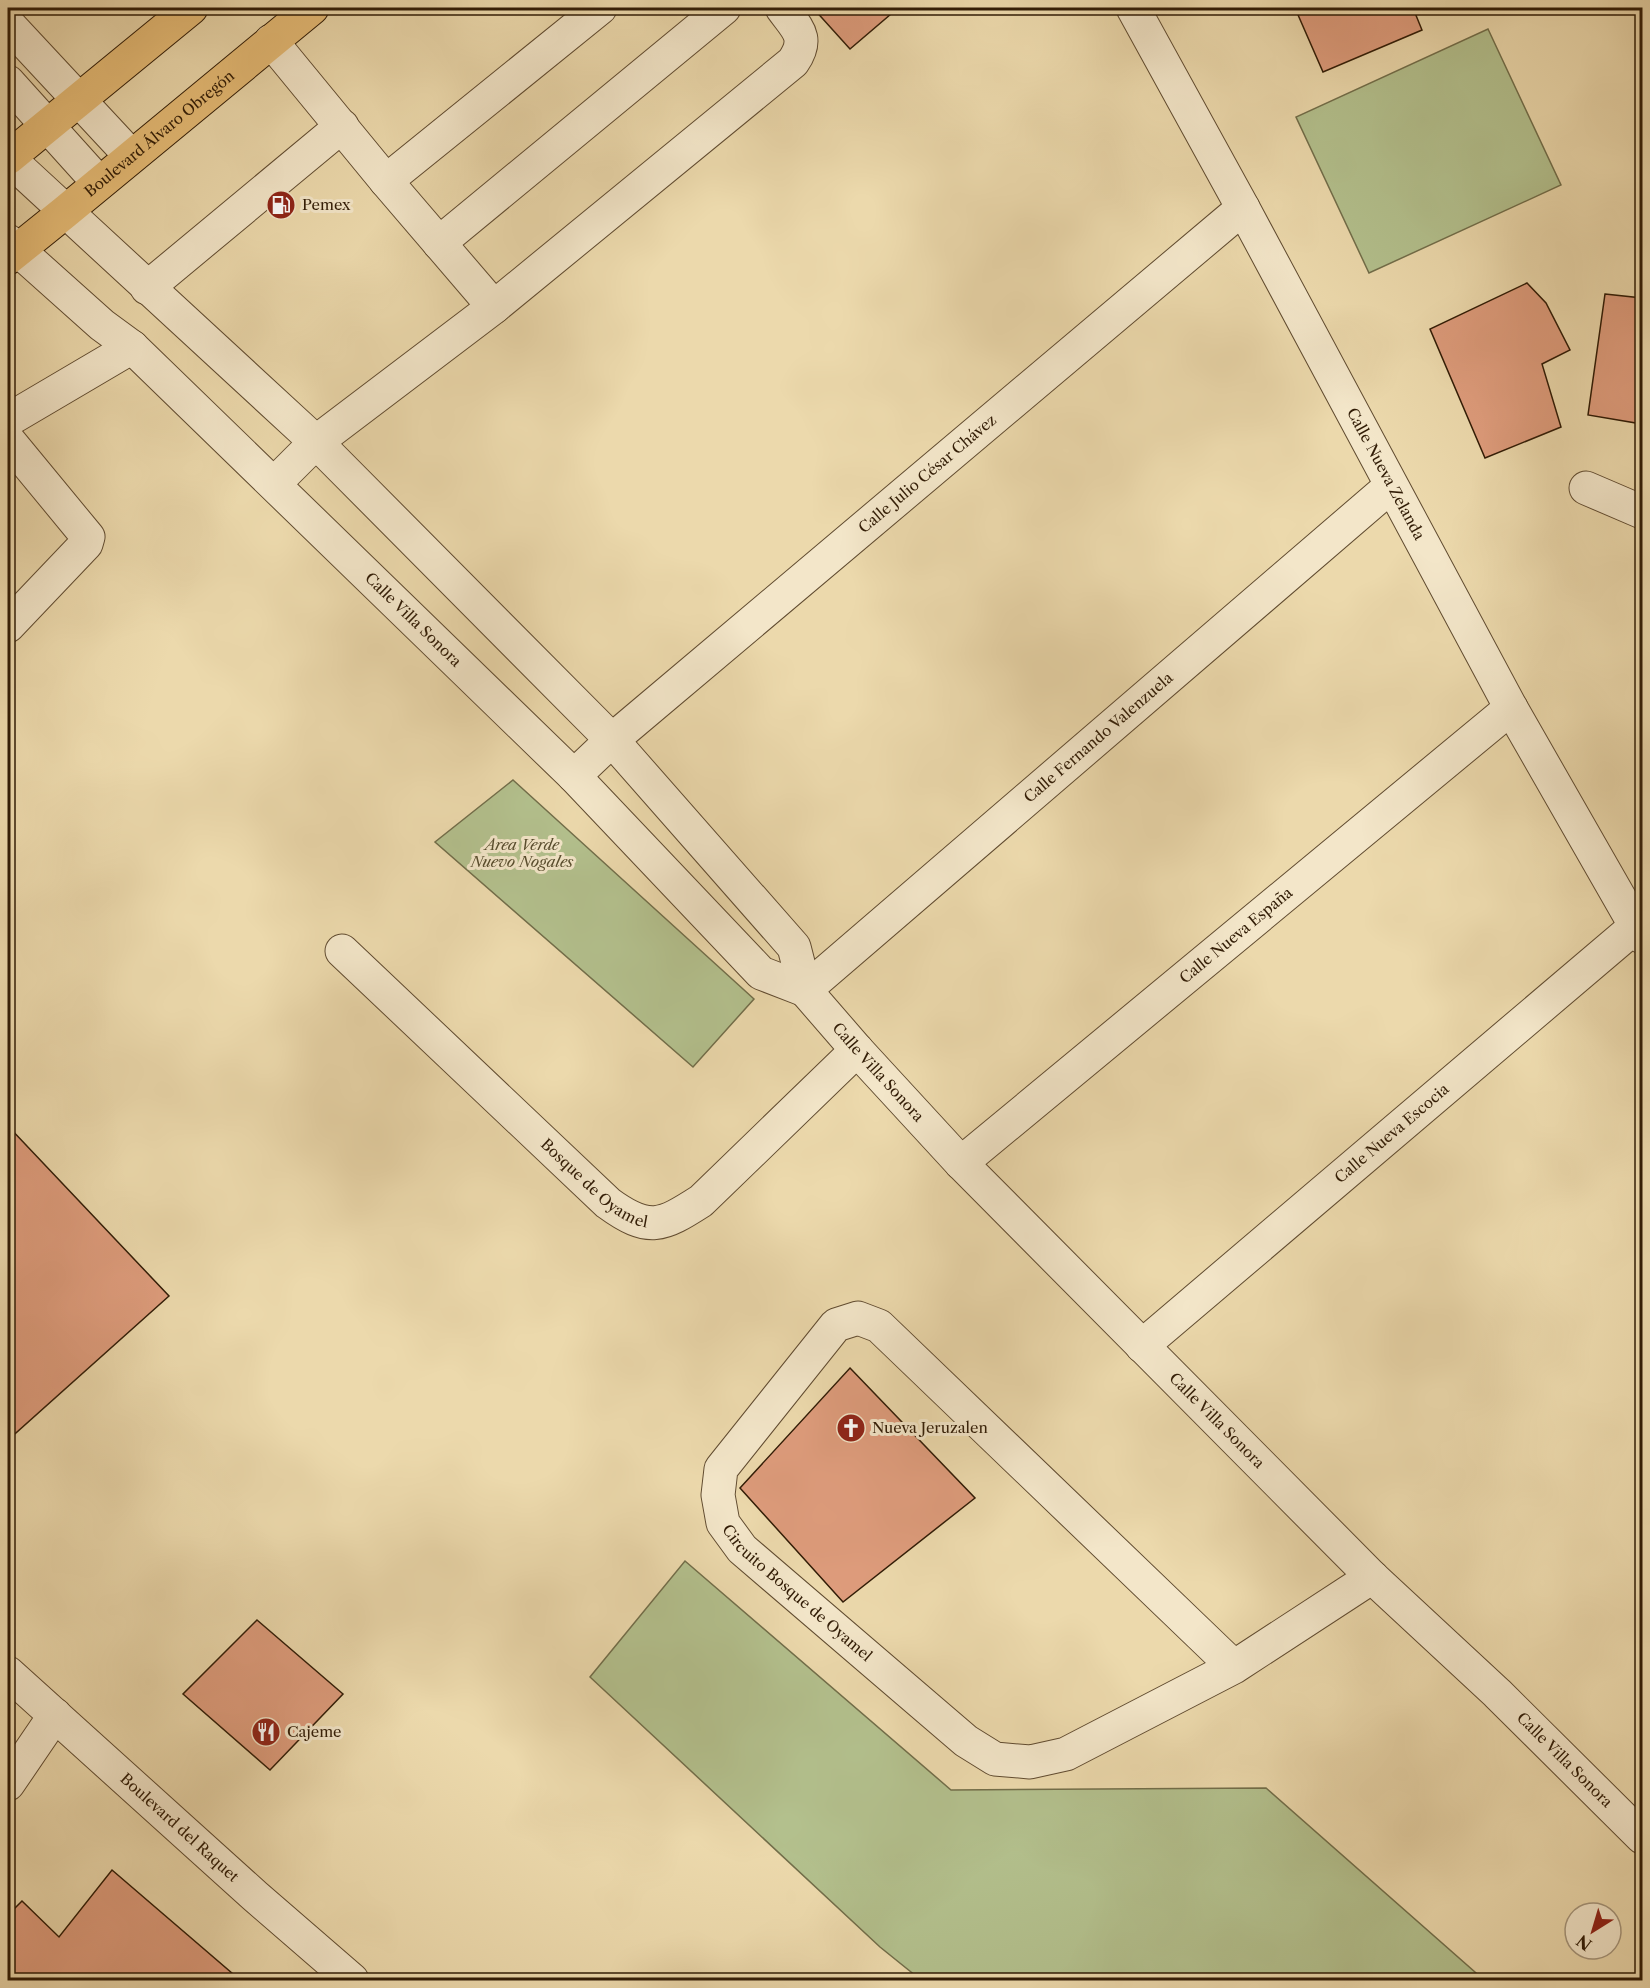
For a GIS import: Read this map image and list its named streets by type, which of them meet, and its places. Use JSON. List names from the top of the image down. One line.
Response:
{"streets":{"highway":["Boulevard Álvaro Obregón"],"street":["Calle Julio César Chávez","Calle Nueva Zelanda","Calle Villa Sonora","Calle Fernando Valenzuela","Calle Nueva España","Calle Nueva Escocia","Bosque de Oyamel","Circuito Bosque de Oyamel","Boulevard del Raquet"]},"crossings":[["Boulevard Álvaro Obregón","Calle Villa Sonora"],["Calle Julio César Chávez","Calle Nueva Zelanda"],["Calle Julio César Chávez","Calle Villa Sonora"],["Calle Nueva Zelanda","Calle Fernando Valenzuela"],["Calle Nueva Zelanda","Calle Nueva España"],["Calle Nueva Zelanda","Calle Nueva Escocia"],["Calle Villa Sonora","Calle Fernando Valenzuela"],["Calle Villa Sonora","Calle Nueva España"],["Calle Villa Sonora","Calle Nueva Escocia"],["Calle Villa Sonora","Bosque de Oyamel"],["Calle Villa Sonora","Circuito Bosque de Oyamel"]],"parks":["Area Verde Nuevo Nogales"],"places":{"fuel station":["Pemex"],"church":["Nueva Jeruzalen"],"restaurant":["Cajeme"]},"north":"bottom left"}
